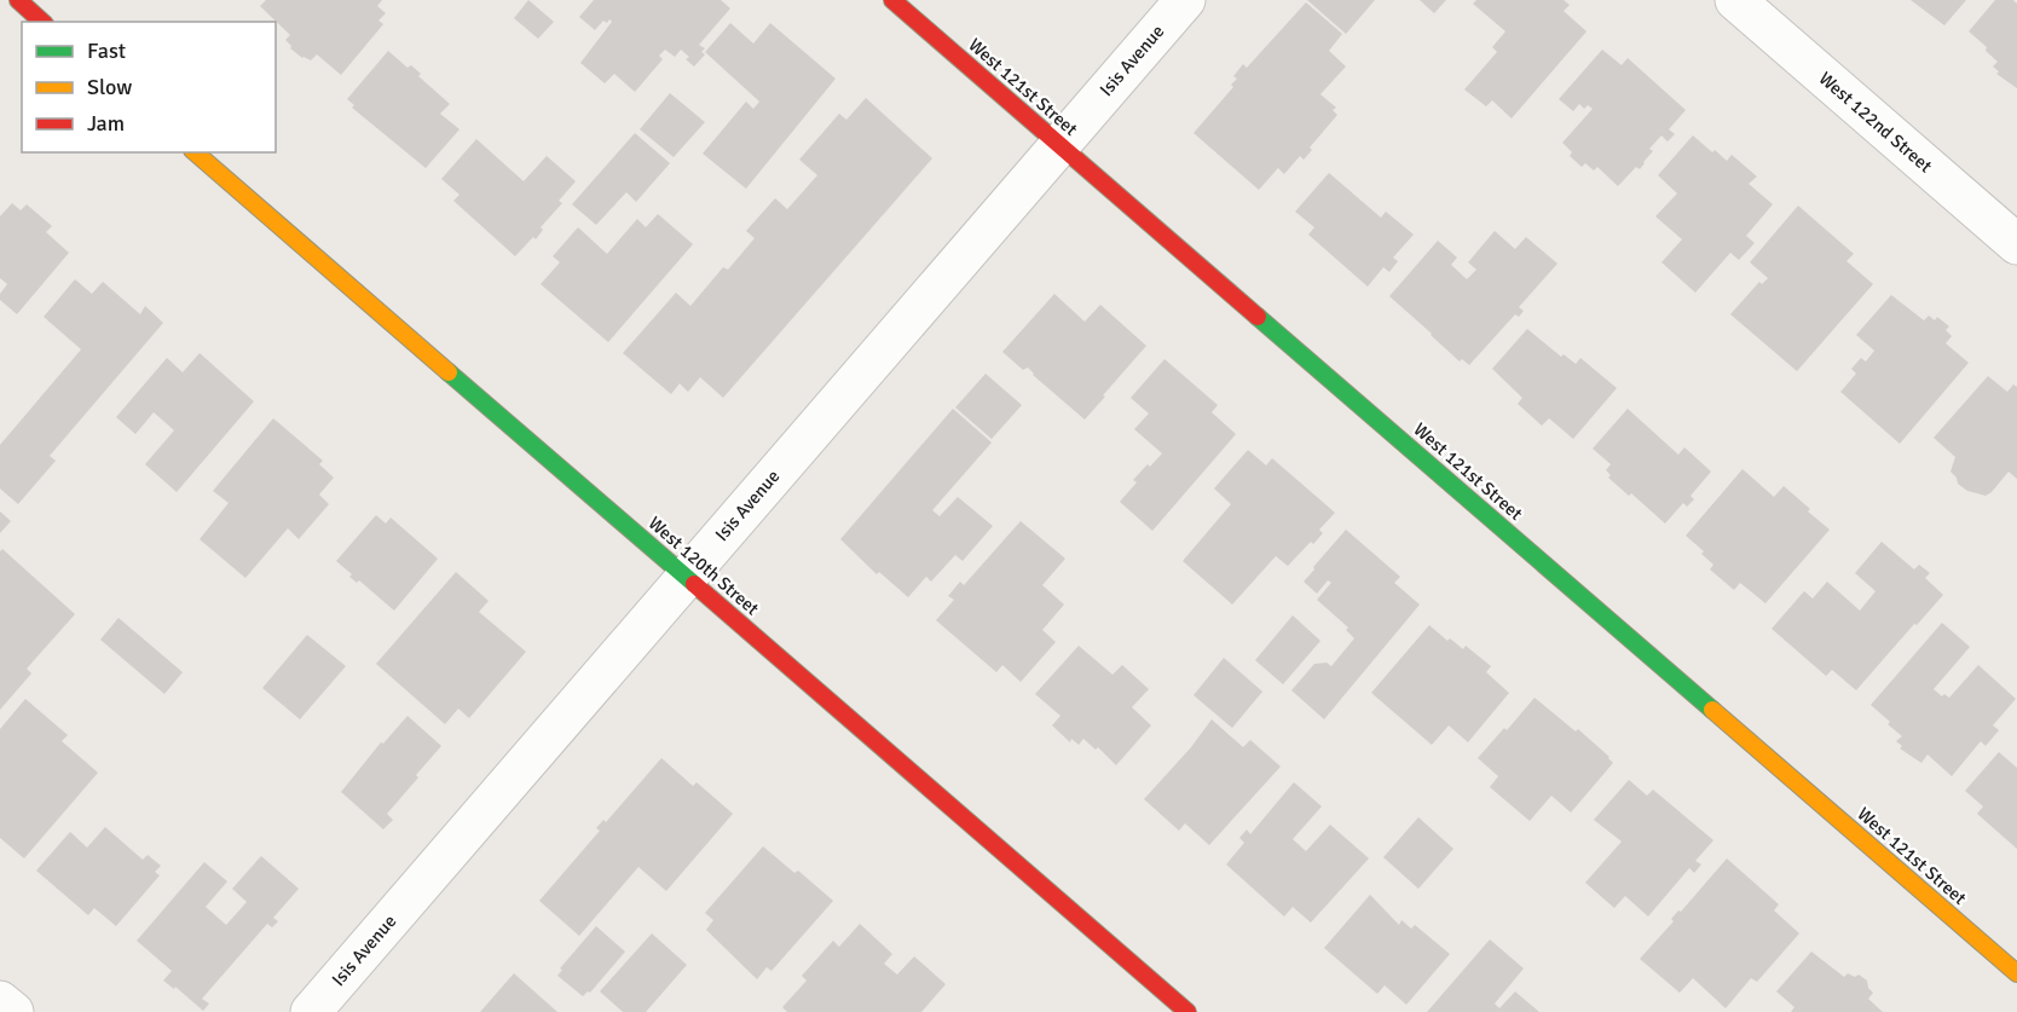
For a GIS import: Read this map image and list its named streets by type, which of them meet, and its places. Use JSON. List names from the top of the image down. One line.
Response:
{"streets":{"street":["Isis Avenue","West 121st Street","West 122nd Street","West 120th Street"]},"crossings":[["Isis Avenue","West 121st Street"],["Isis Avenue","West 120th Street"]],"legend":["Fast","Slow","Jam"]}
